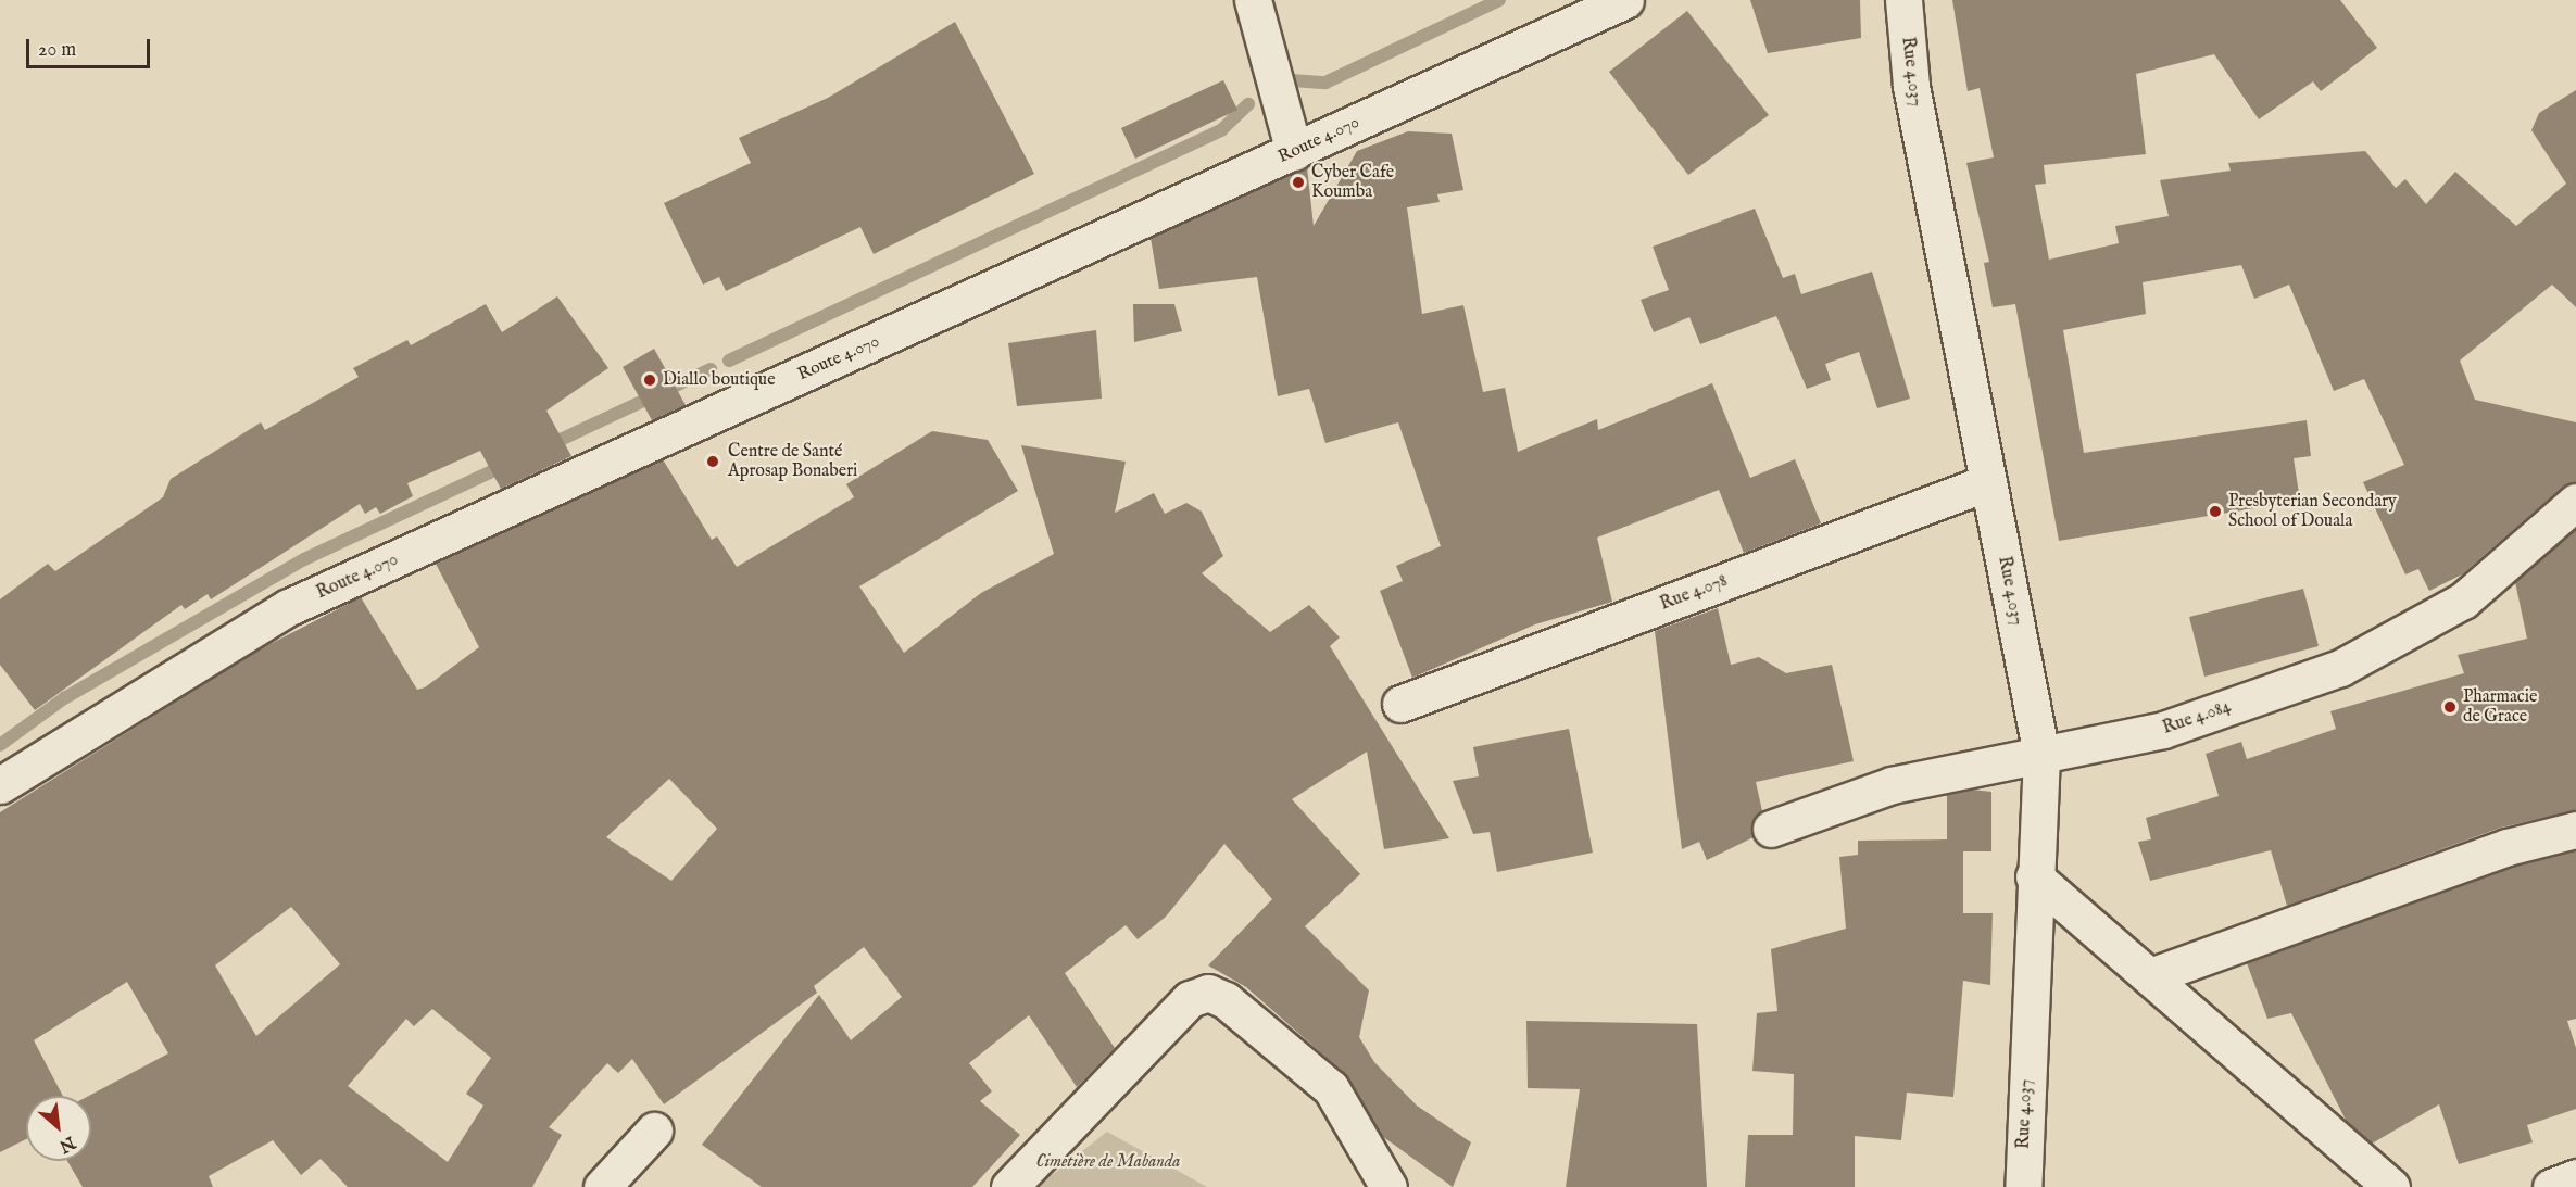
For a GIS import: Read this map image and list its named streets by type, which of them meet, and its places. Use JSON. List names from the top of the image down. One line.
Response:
{"streets":{"street":["Rue 4.037","Route 4.070","Rue 4.078","Rue 4.084"]},"crossings":[["Rue 4.037","Rue 4.078"],["Rue 4.037","Rue 4.084"]],"parks":["Cimetière de Mabanda"],"places":["Cyber Cafe Koumba","Diallo boutique","Centre de Santé Aprosap Bonaberi","Presbyterian Secondary School of Douala","Pharmacie de Grace"],"scale_bar":"20 m","north":"bottom right"}
